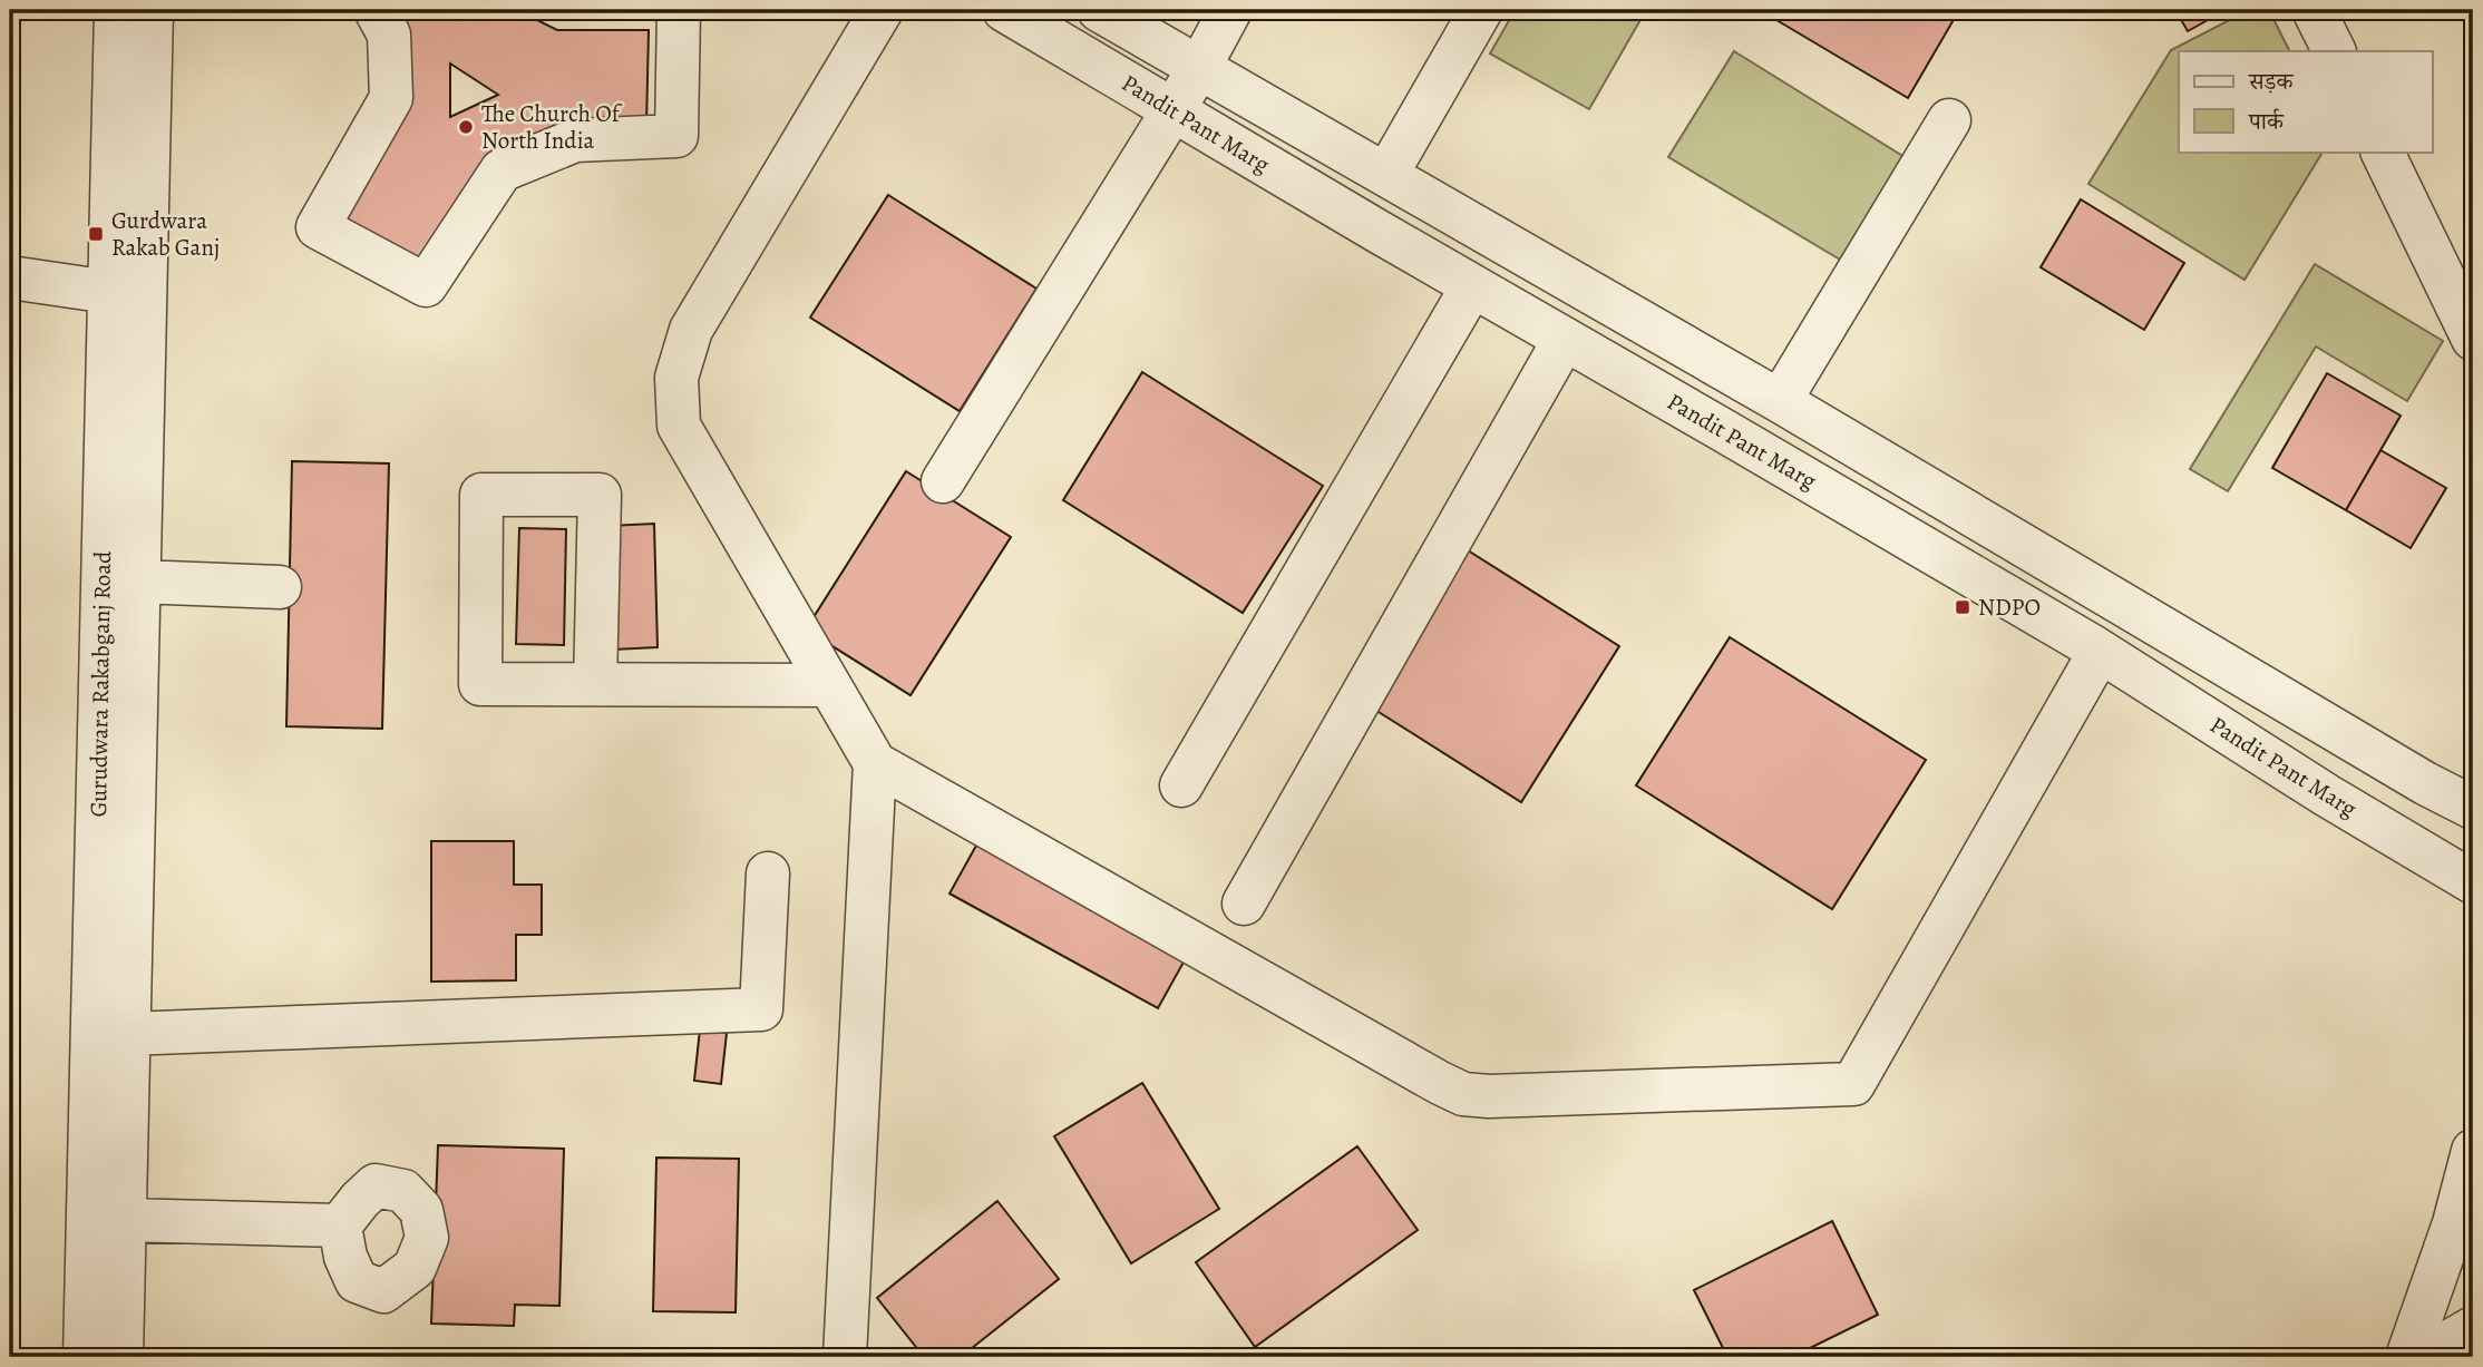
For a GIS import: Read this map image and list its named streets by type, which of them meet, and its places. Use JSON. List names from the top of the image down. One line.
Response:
{"streets":{"street":["Pandit Pant Marg","Gurudwara Rakabganj Road"]},"places":{"other":["The Church Of North India"],"transit":["Gurdwara Rakab Ganj","NDPO"]},"legend":["सड़क","पार्क"]}
